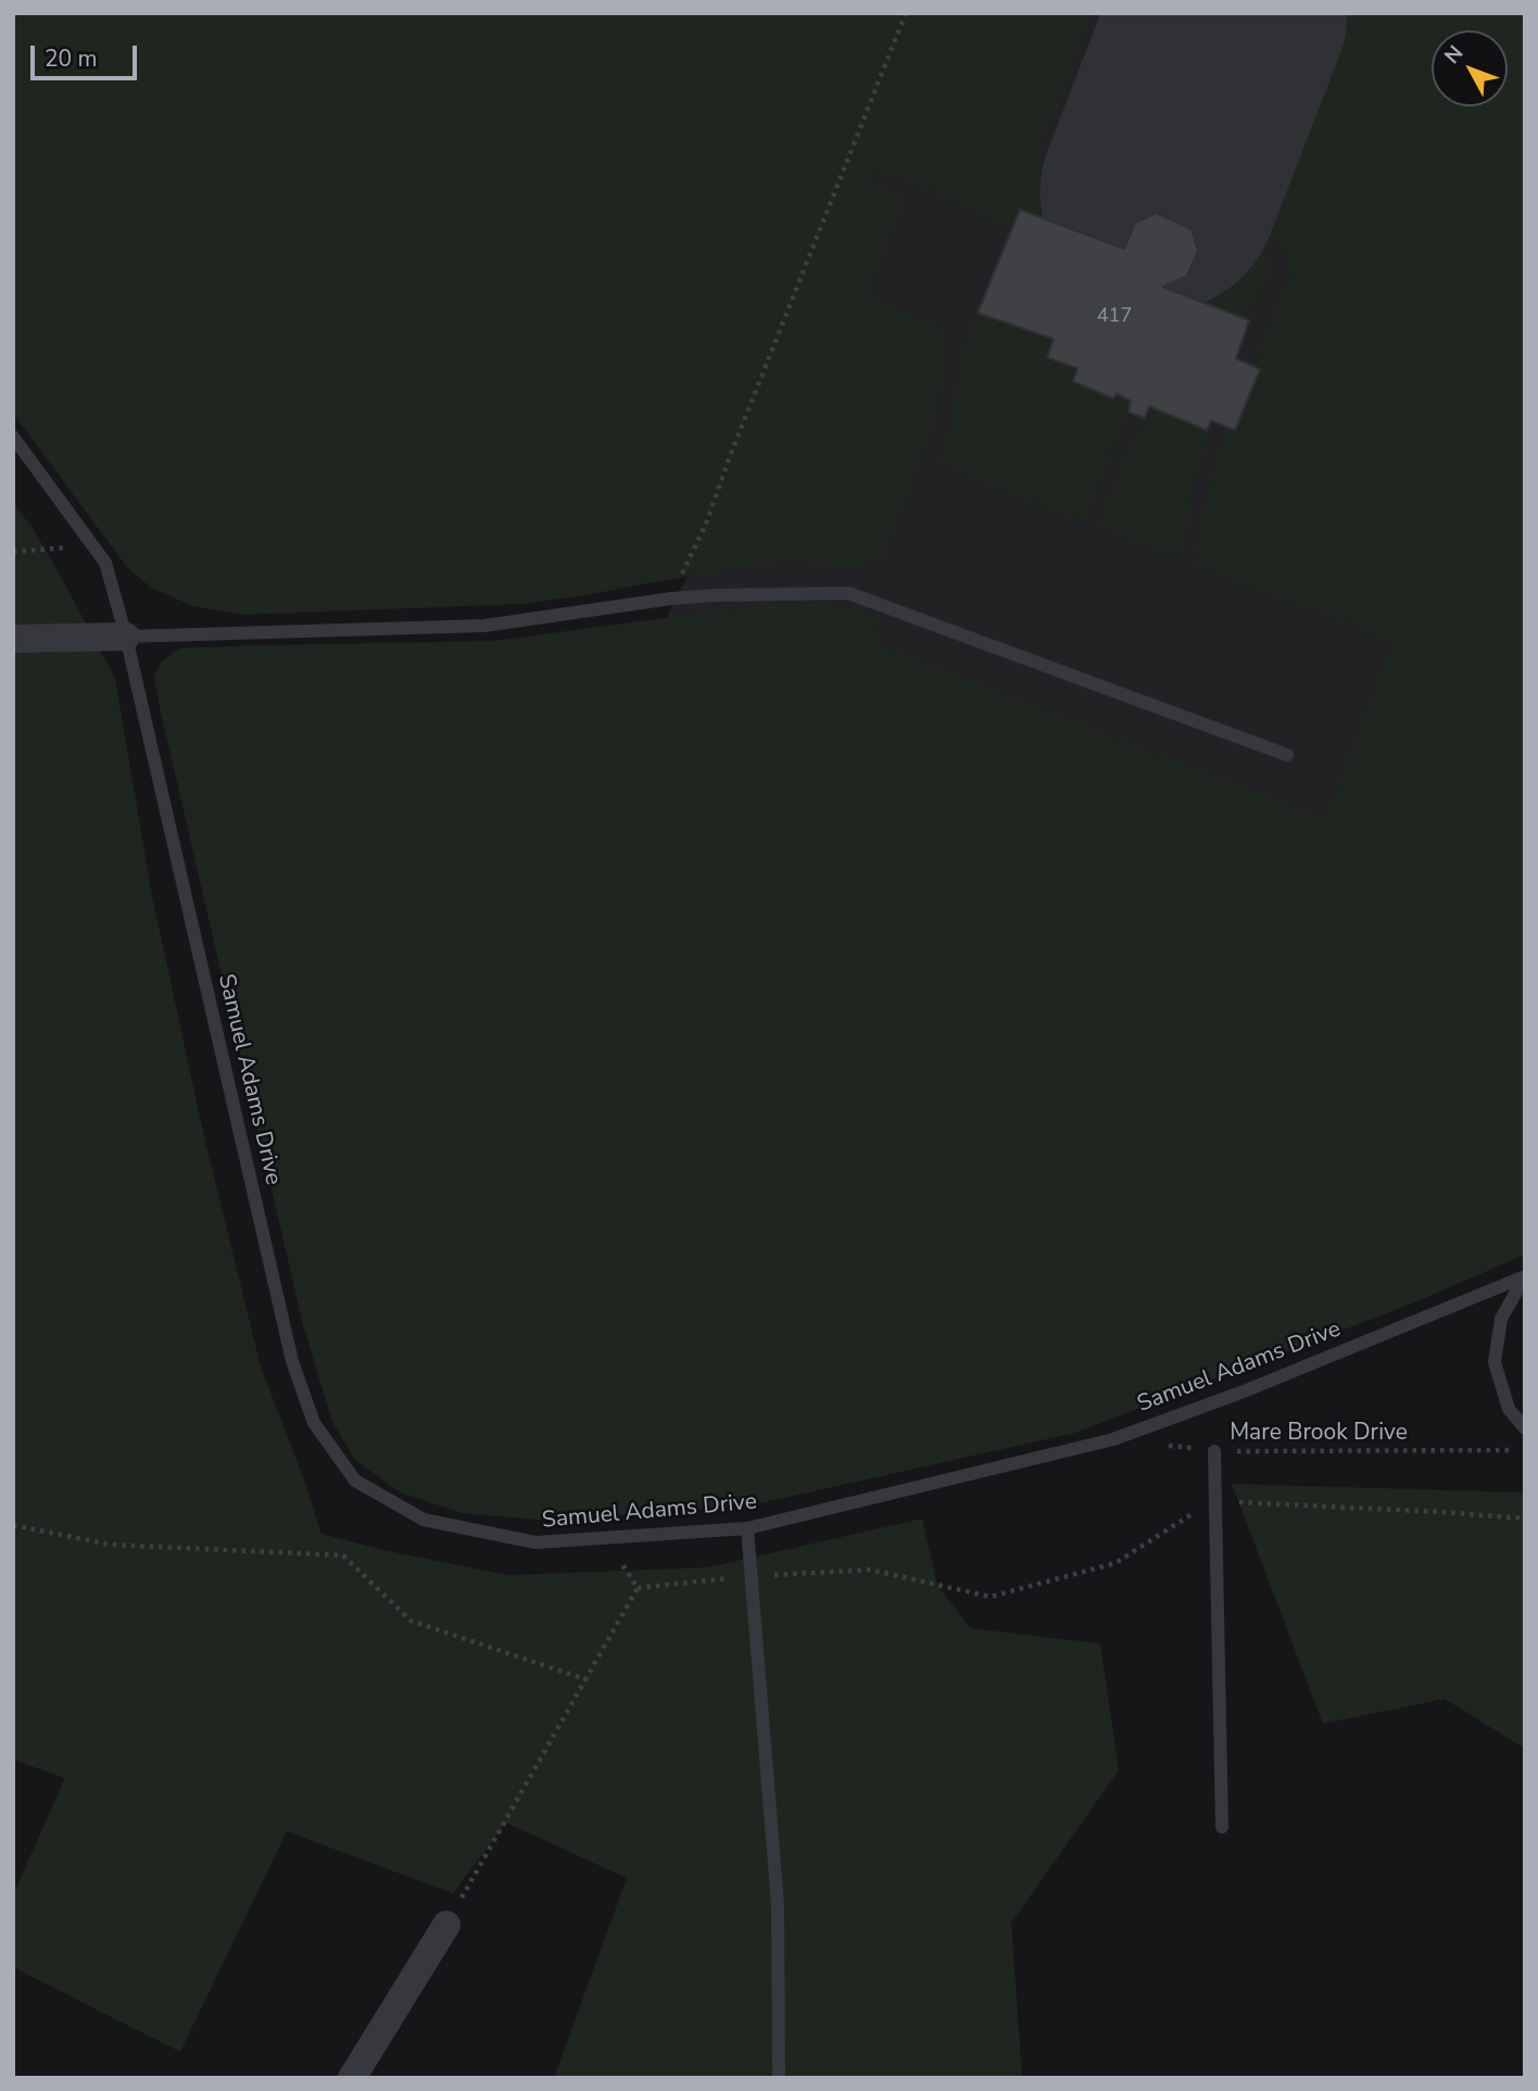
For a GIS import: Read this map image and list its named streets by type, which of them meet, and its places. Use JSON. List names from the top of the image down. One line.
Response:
{"streets":{"lane":["Samuel Adams Drive"],"path":["Mare Brook Drive"]},"crossings":[["Samuel Adams Drive","Mare Brook Drive"]],"house_numbers":["417"],"scale_bar":"20 m","north":"top left"}
